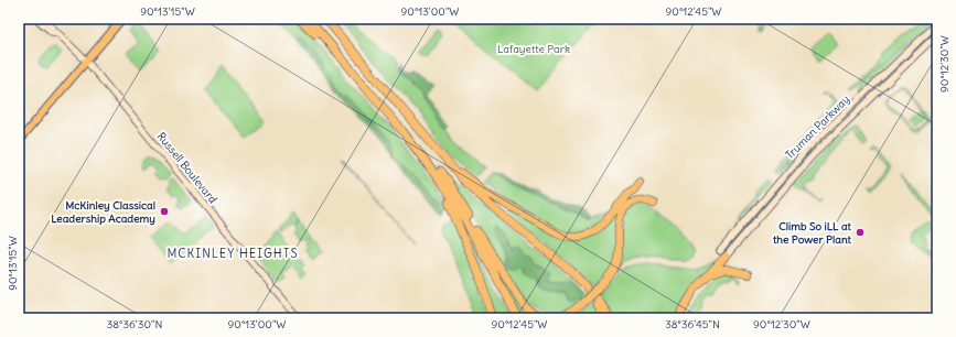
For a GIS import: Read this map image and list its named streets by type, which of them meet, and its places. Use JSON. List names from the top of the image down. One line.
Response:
{"streets":{"main road":["Truman Parkway","Russell Boulevard"]},"districts":["MCKINLEY HEIGHTS"],"parks":["Lafayette Park"],"places":["McKinley Classical Leadership Academy","Climb So iLL at the Power Plant"],"coordinates":["90°13'15\"W","90°13'00\"W","90°12'45\"W","90°12'30\"W","38°36'30\"N","38°36'45\"N"]}
